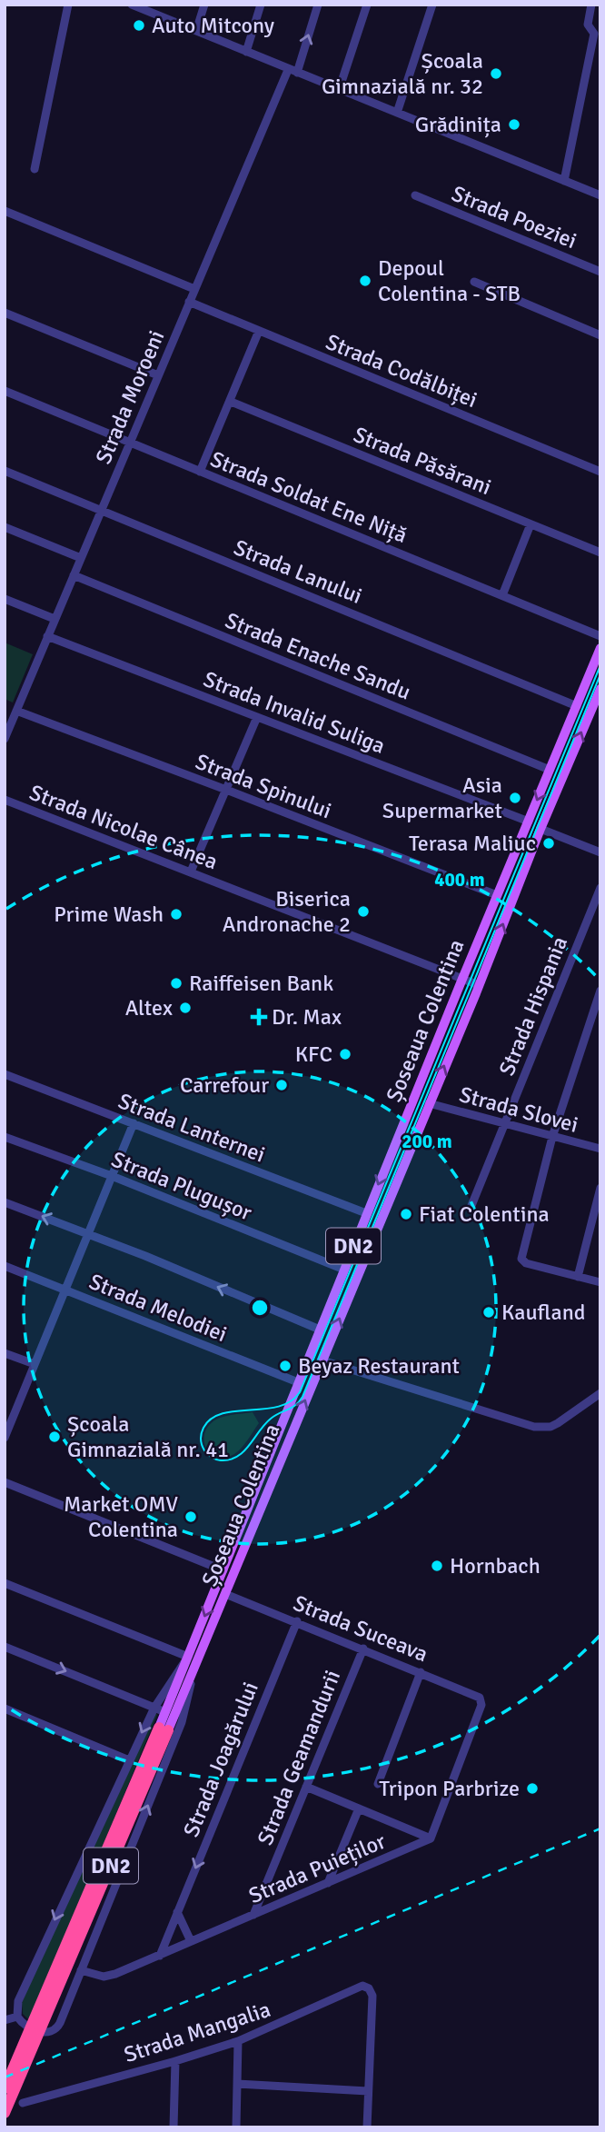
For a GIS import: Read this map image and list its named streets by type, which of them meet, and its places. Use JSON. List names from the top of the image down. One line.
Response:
{"streets":{"highway":["DN2"],"main road":["Șoseaua Colentina"],"street":["Strada Poeziei","Strada Codălbiței","Strada Moroeni","Strada Păsărani","Strada Soldat Ene Niță","Strada Lanului","Strada Enache Sandu","Strada Invalid Suliga","Strada Spinului","Strada Nicolae Cânea","Strada Hispania","Strada Slovei","Strada Lanternei","Strada Plugușor","Strada Melodiei","Strada Suceava","Strada Geamandurii","Strada Joagărului","Strada Puieților","Strada Mangalia"]},"crossings":[["Strada Codălbiței","Strada Moroeni"],["Strada Moroeni","Strada Soldat Ene Niță"],["Strada Moroeni","Strada Lanului"],["Strada Moroeni","Strada Enache Sandu"],["Strada Moroeni","Strada Invalid Suliga"],["Strada Moroeni","Strada Spinului"],["Strada Lanului","Șoseaua Colentina"],["Strada Enache Sandu","Șoseaua Colentina"],["Strada Invalid Suliga","Șoseaua Colentina"],["Strada Spinului","Șoseaua Colentina"],["Strada Nicolae Cânea","Șoseaua Colentina"],["Strada Hispania","Strada Slovei"],["Șoseaua Colentina","Strada Slovei"],["Șoseaua Colentina","Strada Lanternei"],["Șoseaua Colentina","Strada Plugușor"],["Șoseaua Colentina","DN2"],["Șoseaua Colentina","Strada Melodiei"],["Șoseaua Colentina","Strada Suceava"],["Șoseaua Colentina","Strada Puieților"],["Strada Suceava","Strada Geamandurii"],["Strada Suceava","Strada Joagărului"],["Strada Suceava","Strada Puieților"],["Strada Geamandurii","Strada Puieților"],["Strada Joagărului","Strada Puieților"]],"one_way":["Strada Joagărului"],"places":{"other":["Auto Mitcony","Școala Gimnazială nr. 32","Grădinița","Depoul Colentina - STB","Asia Supermarket","Terasa Maliuc","Biserica Andronache 2","Prime Wash","Raiffeisen Bank","Altex","KFC","Carrefour","Fiat Colentina","Kaufland","Beyaz Restaurant","Școala Gimnazială nr. 41","Market OMV Colentina","Hornbach","Tripon Parbrize"],"health":["Dr. Max"]},"rings":["400 m","200 m"]}
